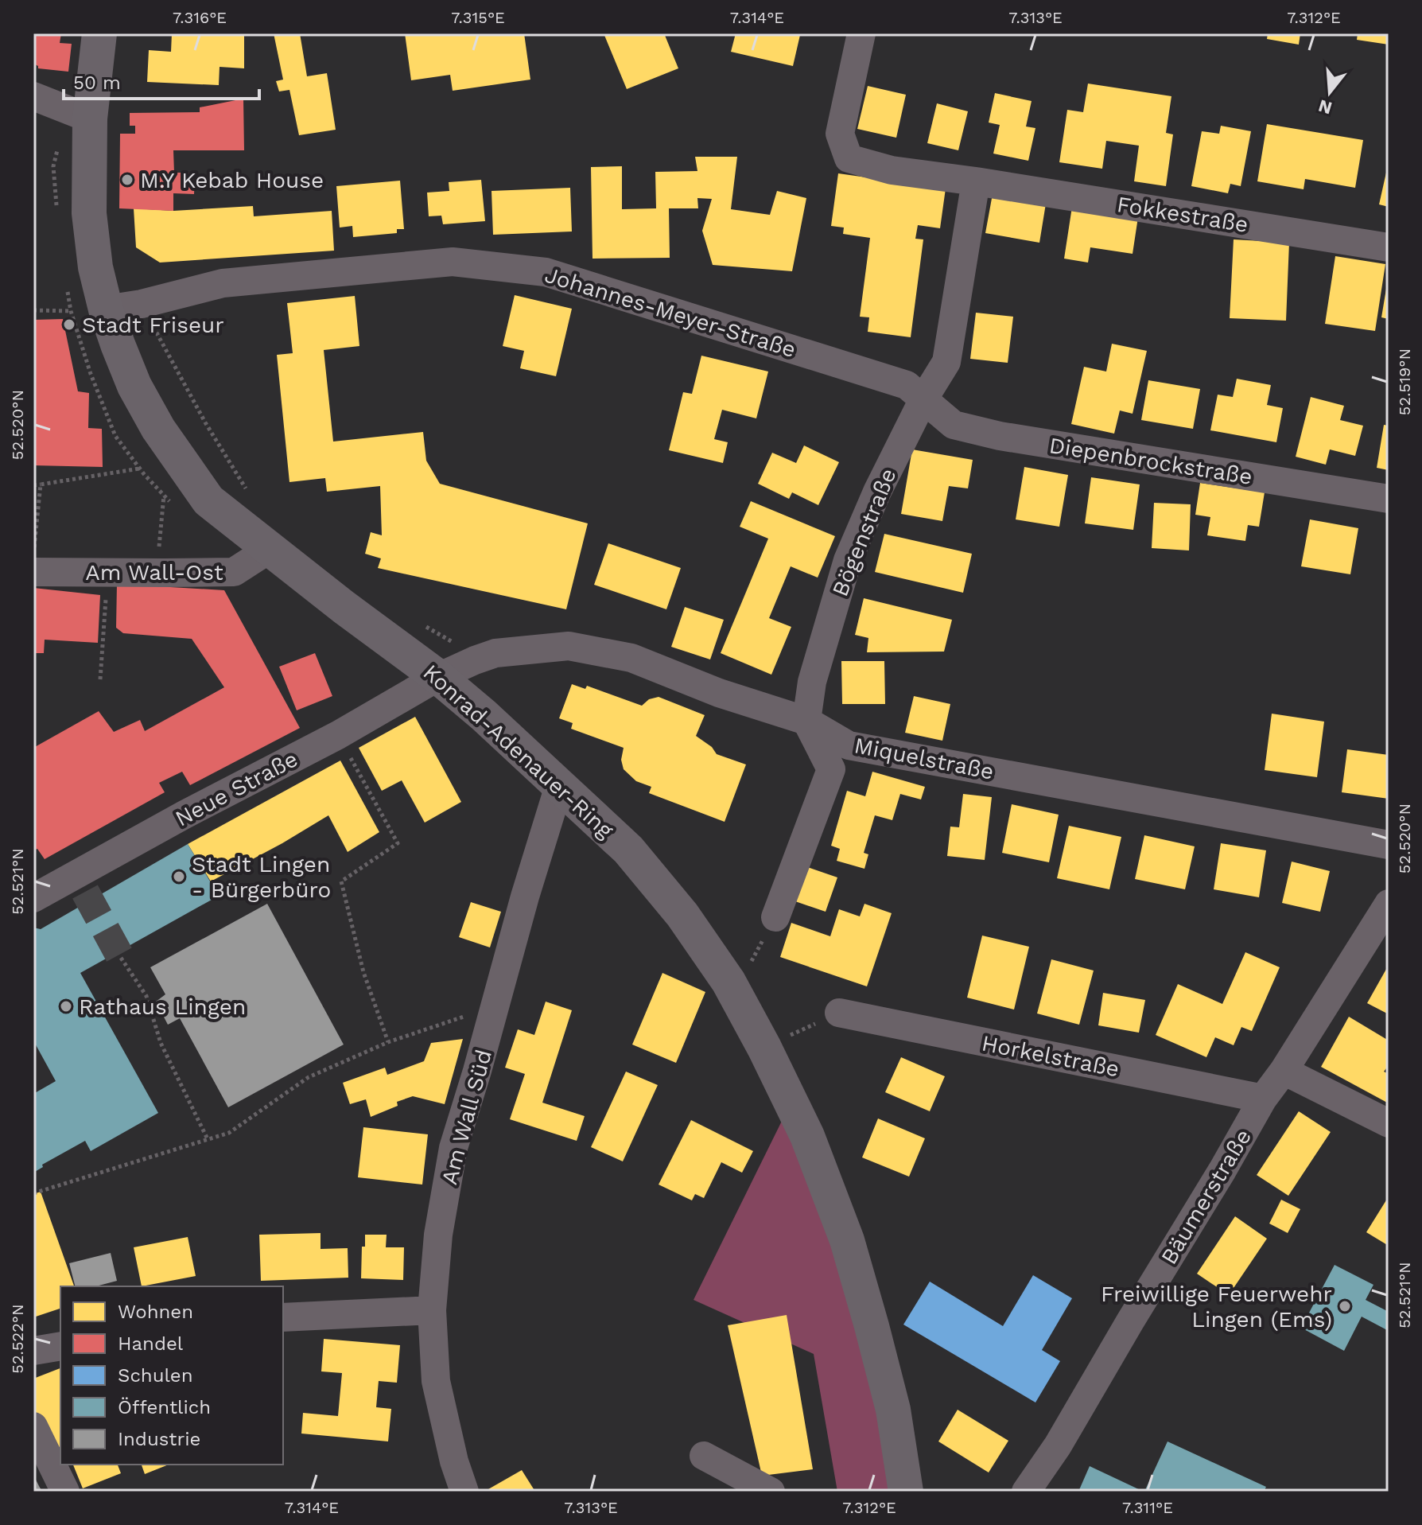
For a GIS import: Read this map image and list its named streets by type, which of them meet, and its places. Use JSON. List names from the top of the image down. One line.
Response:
{"streets":{"main road":["Konrad-Adenauer-Ring"],"street":["Fokkestraße","Johannes-Meyer-Straße","Diepenbrockstraße","Bögenstraße","Am Wall-Ost","Miquelstraße","Neue Straße","Horkelstraße","Am Wall Süd","Bäumerstraße"]},"crossings":[["Fokkestraße","Bögenstraße"],["Johannes-Meyer-Straße","Diepenbrockstraße"],["Johannes-Meyer-Straße","Bögenstraße"],["Johannes-Meyer-Straße","Konrad-Adenauer-Ring"],["Diepenbrockstraße","Bögenstraße"],["Bögenstraße","Miquelstraße"],["Am Wall-Ost","Konrad-Adenauer-Ring"],["Konrad-Adenauer-Ring","Miquelstraße"],["Konrad-Adenauer-Ring","Neue Straße"],["Konrad-Adenauer-Ring","Am Wall Süd"],["Miquelstraße","Neue Straße"],["Horkelstraße","Bäumerstraße"]],"places":["M.Y Kebab House","Stadt Friseur","Stadt Lingen - Bürgerbüro","Rathaus Lingen","Freiwillige Feuerwehr Lingen (Ems)"],"legend":["Wohnen","Handel","Schulen","Öffentlich","Industrie"],"scale_bar":"50 m","north":"bottom","coordinates":["7.316°E","7.315°E","7.314°E","7.313°E","7.312°E","52.519°N","52.520°N","52.521°N","52.522°N","7.311°E"]}
